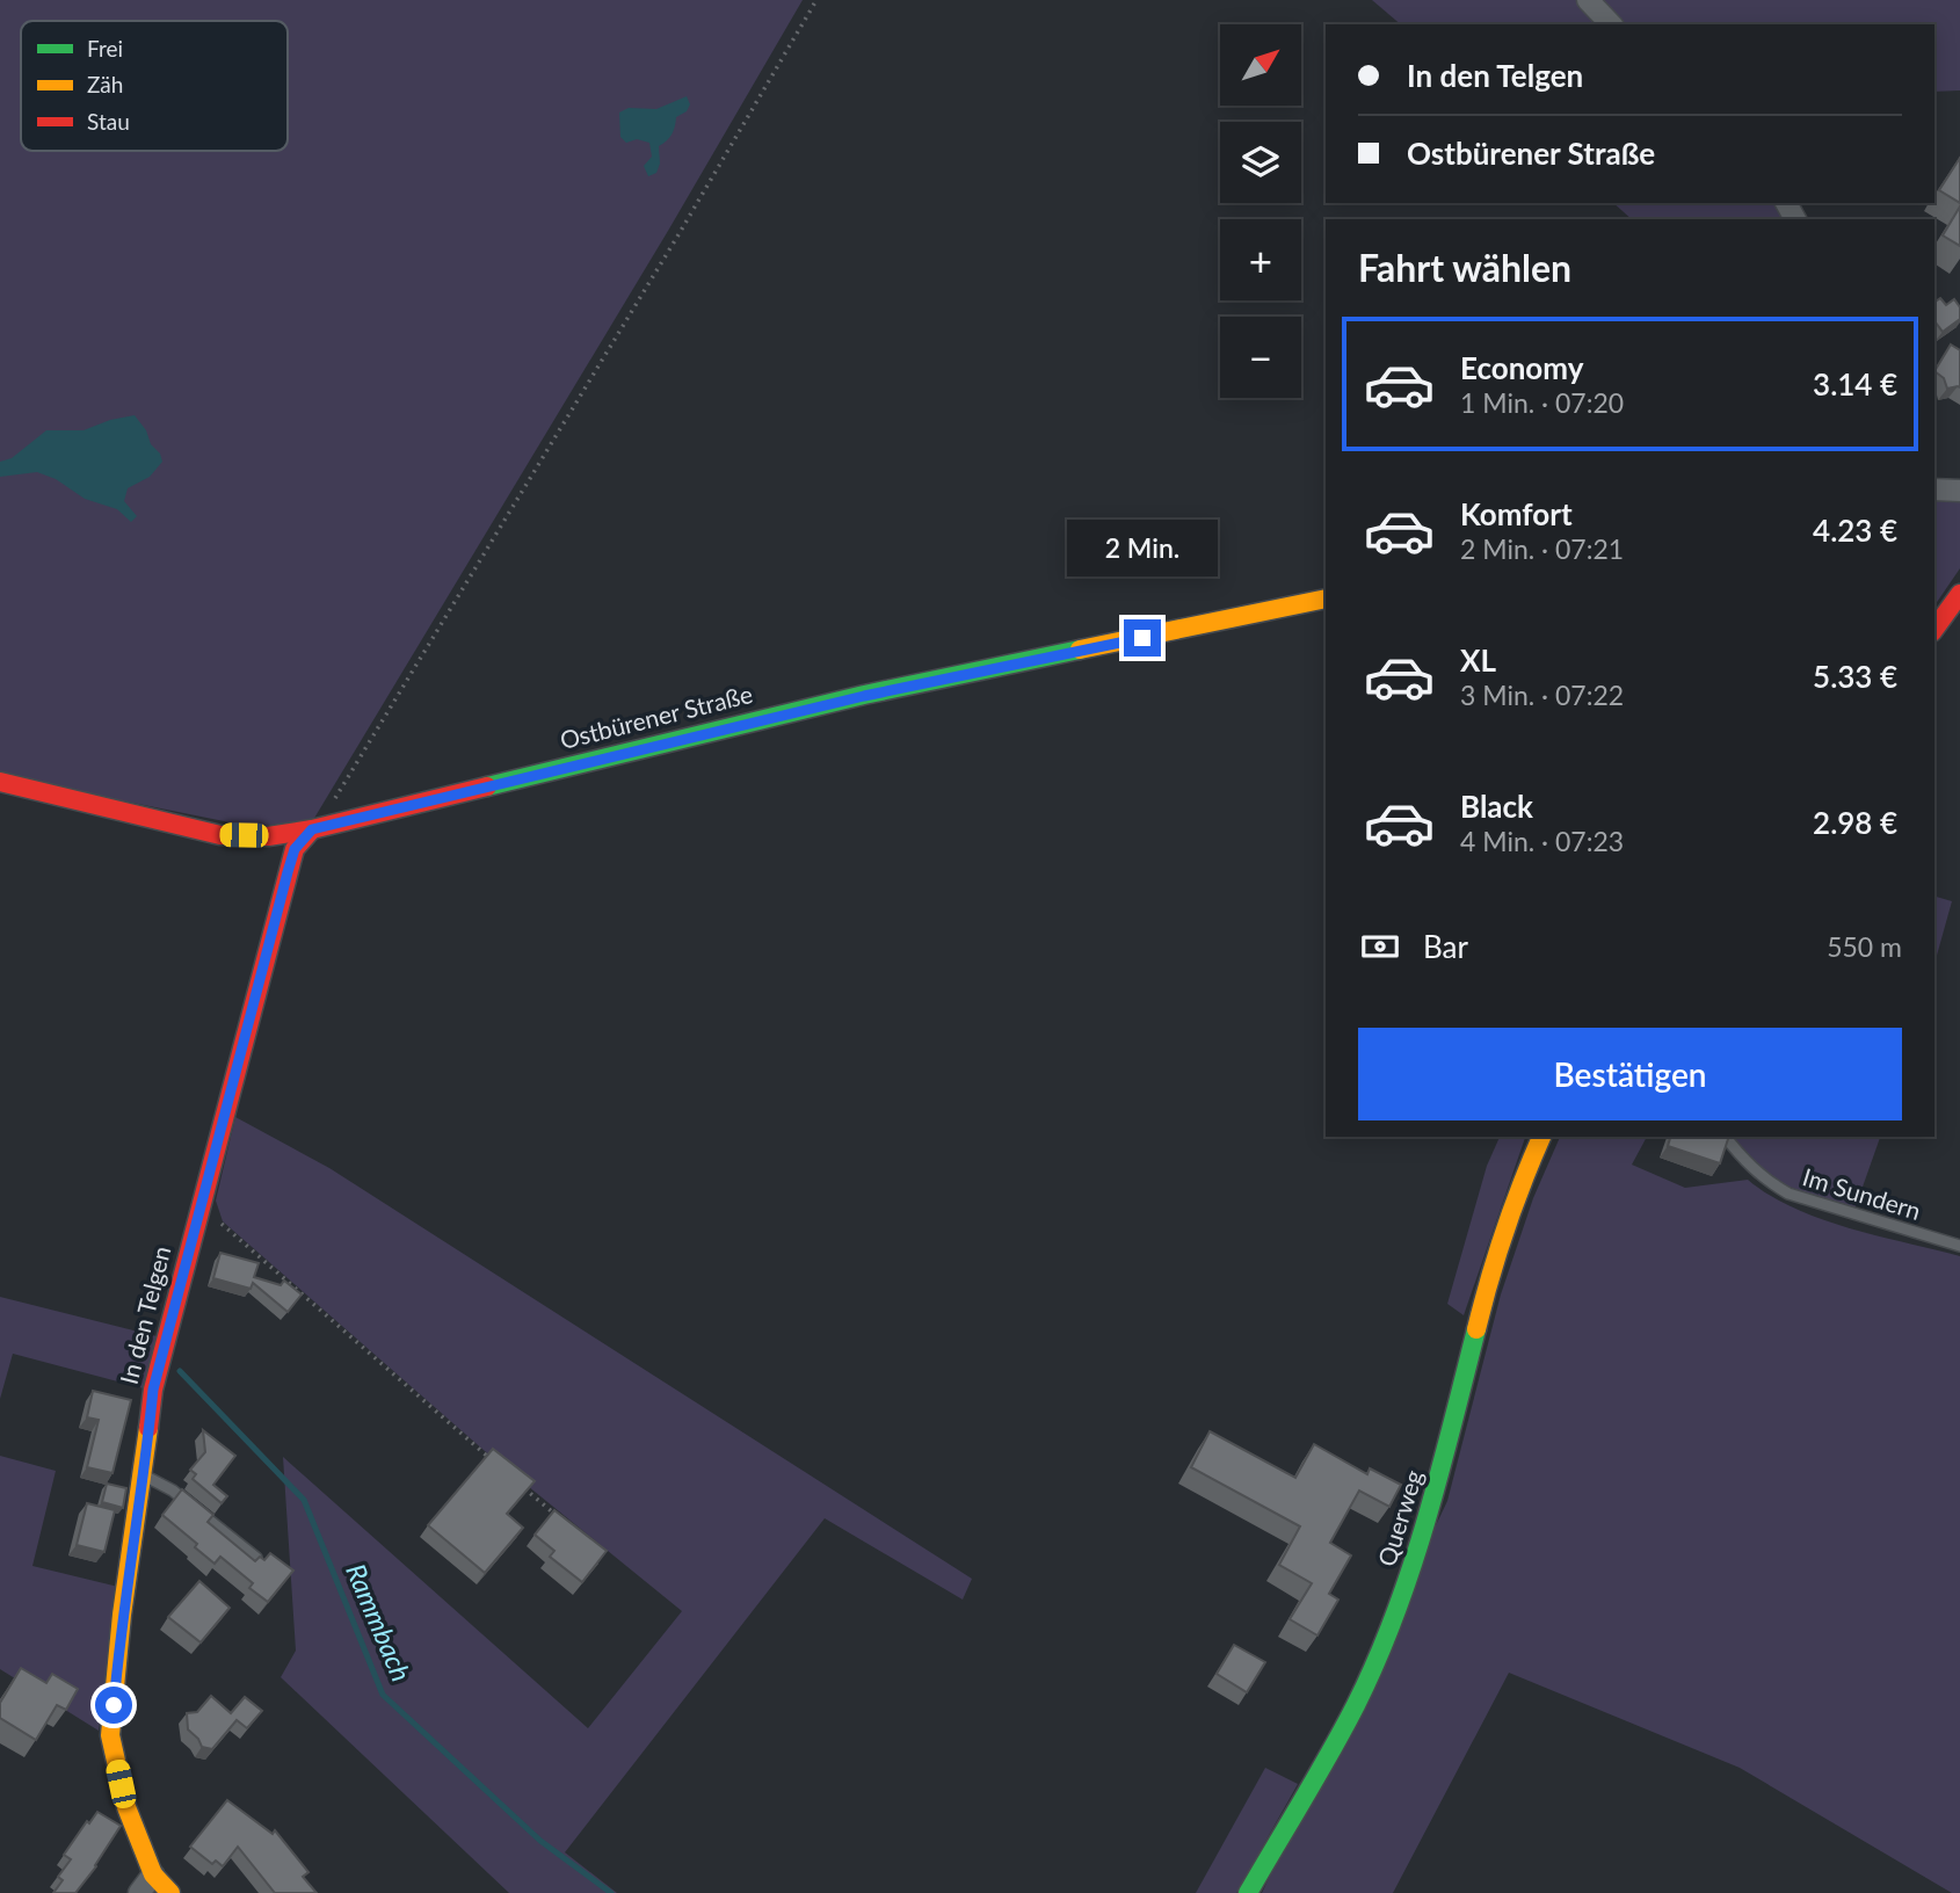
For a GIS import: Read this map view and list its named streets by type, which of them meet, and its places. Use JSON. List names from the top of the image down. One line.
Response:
{"streets":{"street":["Ostbürener Straße","In den Telgen","Querweg"],"lane":["Im Sundern"]},"crossings":[["Ostbürener Straße","In den Telgen"]],"water":["Rammbach"],"legend":["Frei","Zäh","Stau"],"north":"top right","page":{"map_buttons":["+","−"],"banner":["In den Telgen","Ostbürener Straße"],"heading":"Fahrt wählen","list":[{"name":"Economy","note":"1 Min. · 07:20","value":"3.14 €"},{"name":"Komfort","note":"2 Min. · 07:21","value":"4.23 €"},{"name":"XL","note":"3 Min. · 07:22","value":"5.33 €"},{"name":"Black","note":"4 Min. · 07:23","value":"2.98 €"}],"bubble":"2 Min.","pay":["Bar","550 m"],"buttons":"Bestätigen"}}
